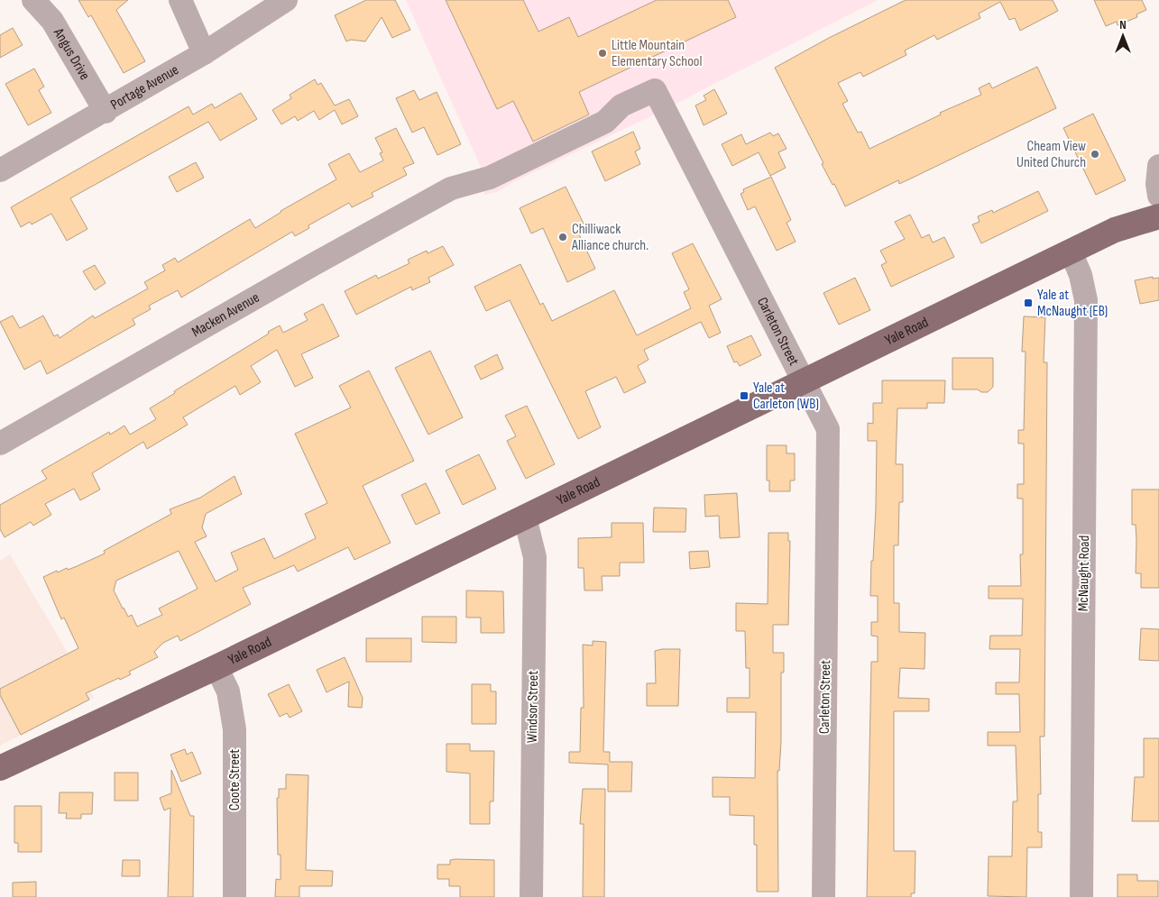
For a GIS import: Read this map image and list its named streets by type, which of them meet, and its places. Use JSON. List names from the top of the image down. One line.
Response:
{"streets":{"main road":["Yale Road"],"street":["Angus Drive","Portage Avenue","Macken Avenue","Carleton Street","McNaught Road","Windsor Street","Coote Street"]},"crossings":[["Angus Drive","Portage Avenue"],["Macken Avenue","Carleton Street"],["Carleton Street","Yale Road"],["Yale Road","McNaught Road"],["Yale Road","Windsor Street"],["Yale Road","Coote Street"]],"places":{"other":["Little Mountain Elementary School","Cheam View United Church","Chilliwack Alliance church."],"transit":["Yale at McNaught (EB)","Yale at Carleton (WB)"]},"north":"top"}
